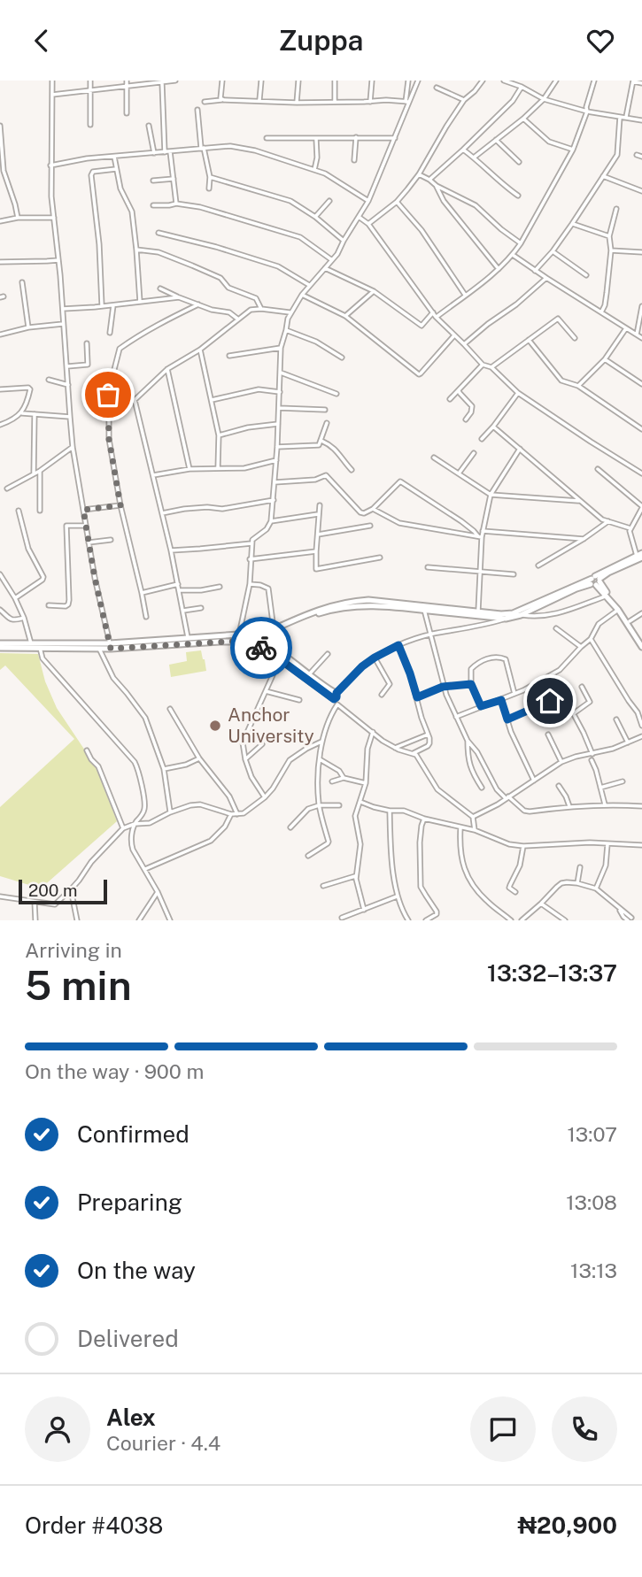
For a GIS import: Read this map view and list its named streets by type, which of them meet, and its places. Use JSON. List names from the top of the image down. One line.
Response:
{"places":["Anchor University"],"scale_bar":"200 m","page":{"header":"Zuppa","scale":"200 m","heading":["5 min","Arriving in","13:32–13:37"],"panel":["Alex","Courier · 4.4","Order #4038","₦20,900"],"bar":"On the way · 900 m","list":[["Confirmed","13:07"],["Preparing","13:08"],["On the way","13:13"],"Delivered"]}}
